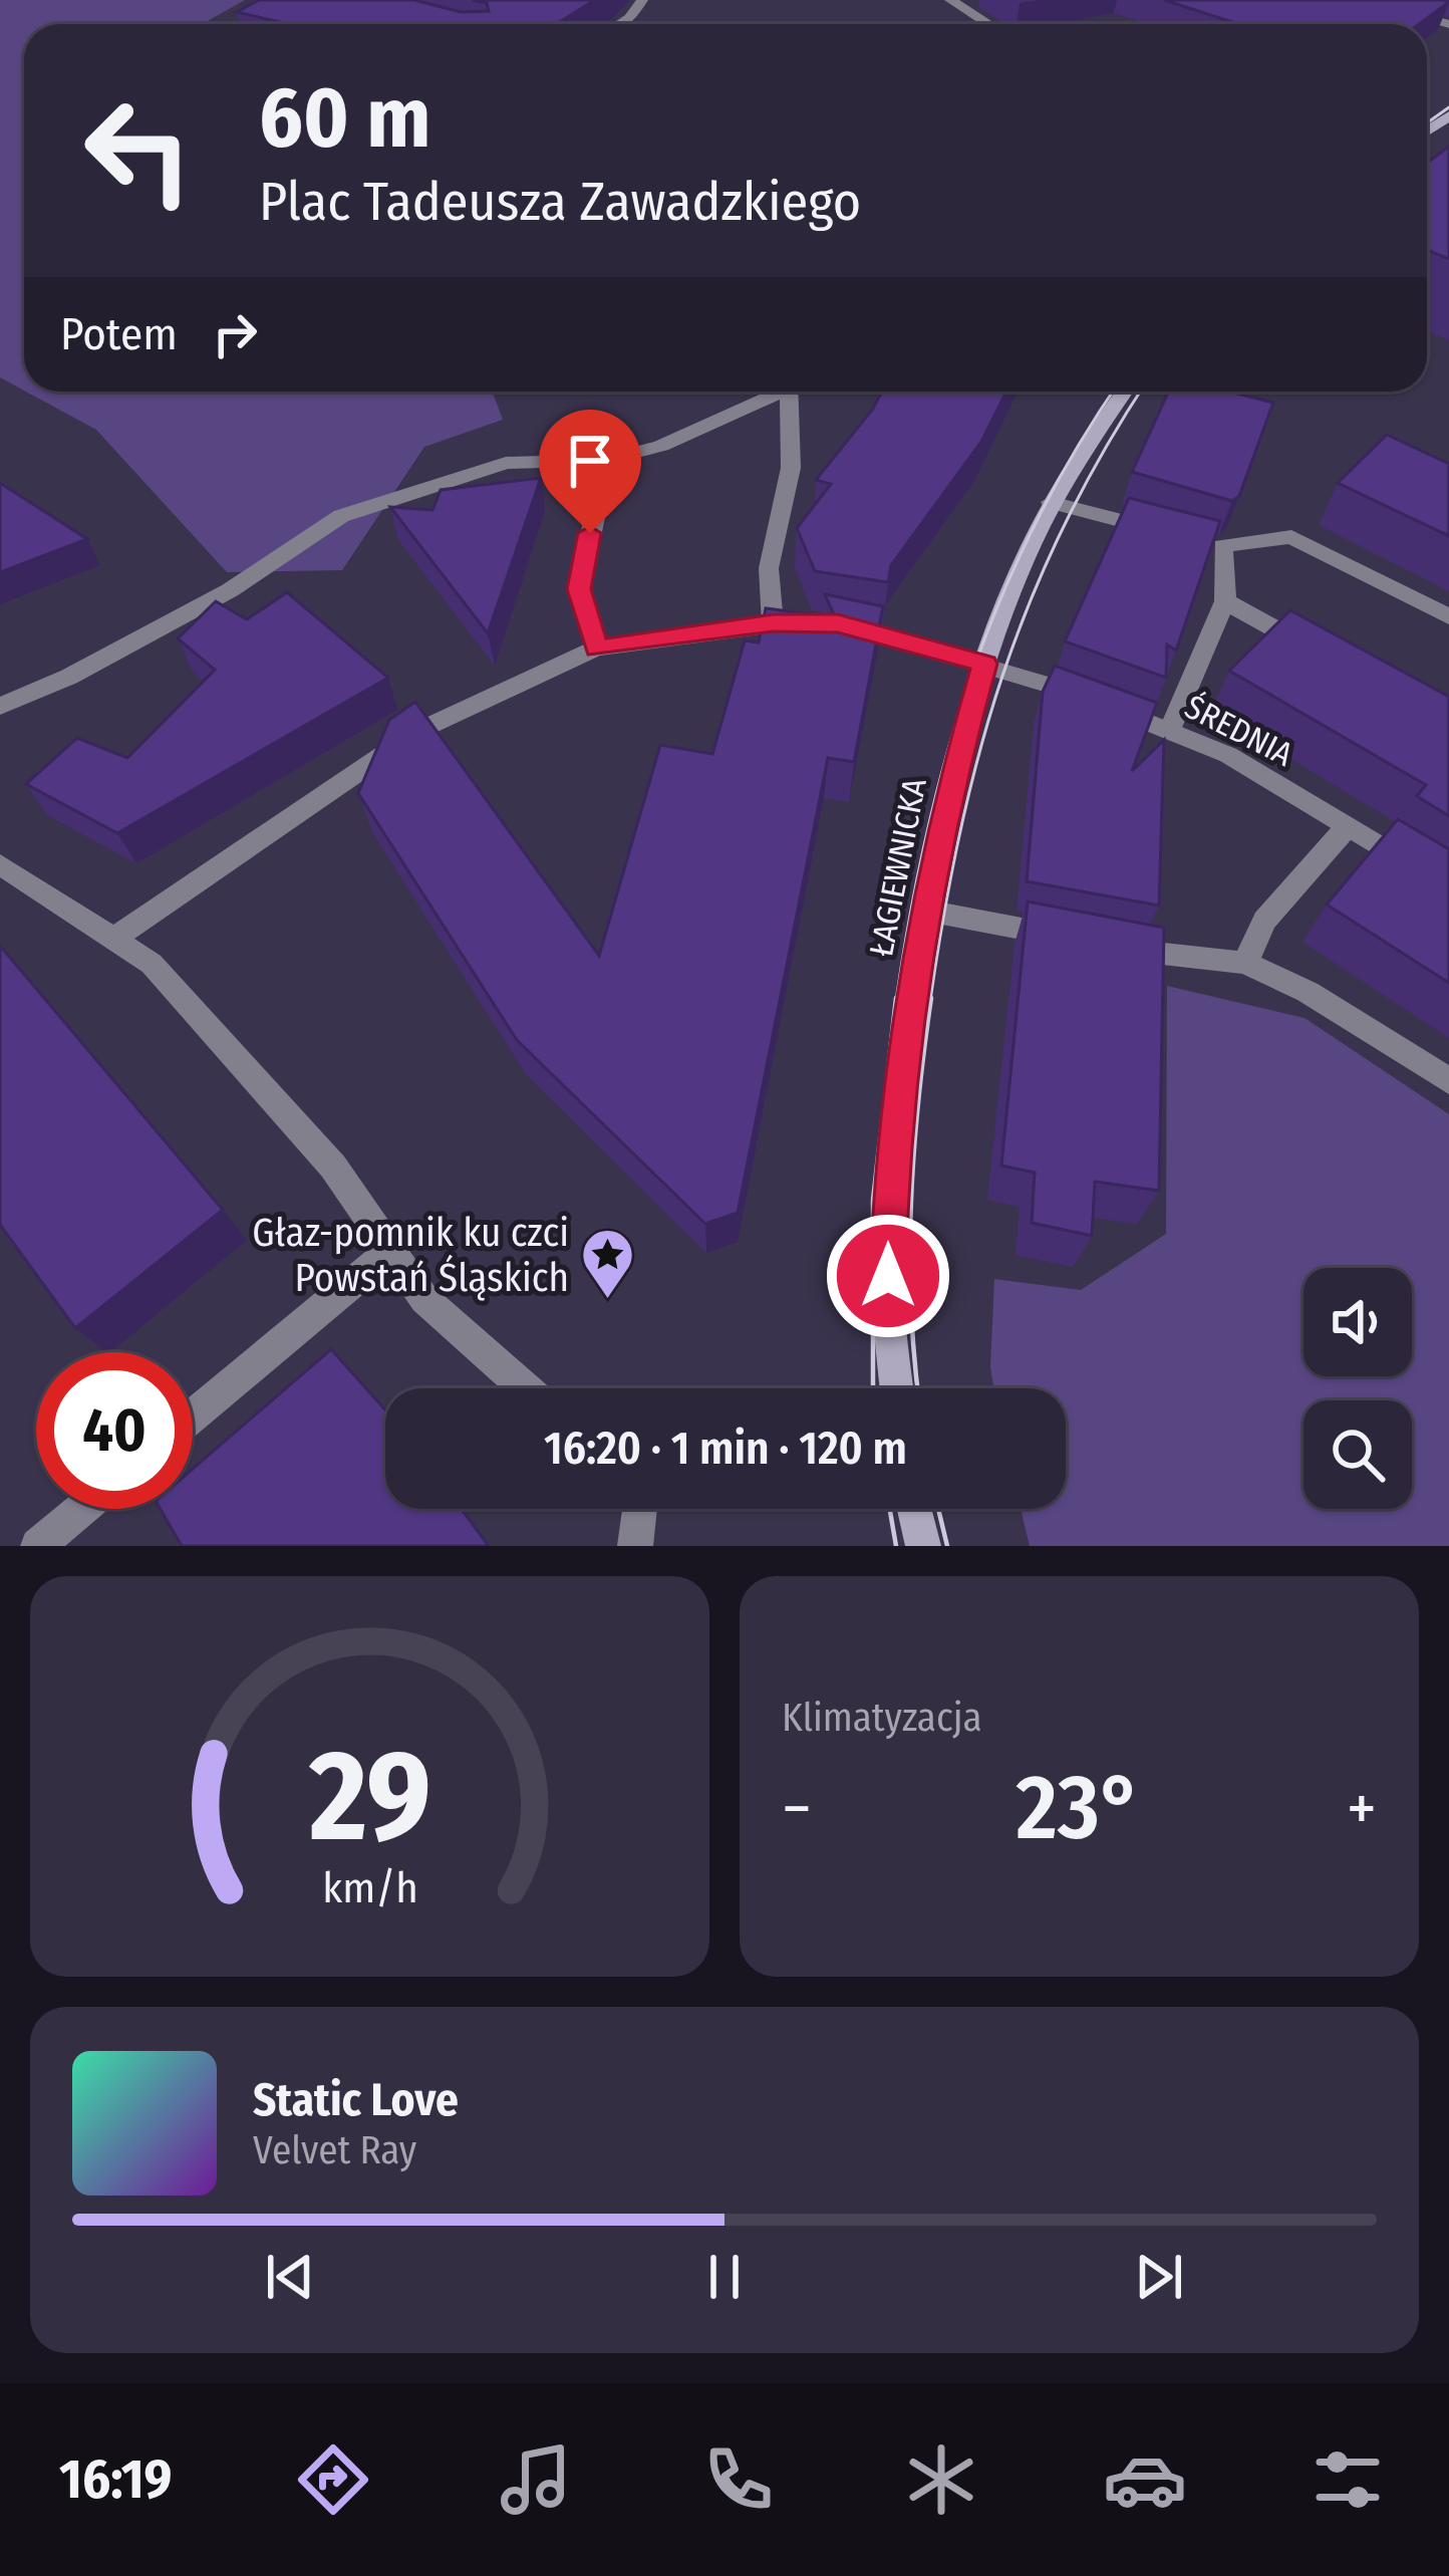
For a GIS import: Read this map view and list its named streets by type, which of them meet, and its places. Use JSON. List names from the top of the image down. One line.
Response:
{"streets":{"street":["ŚREDNIA","ŁAGIEWNICKA"]},"crossings":[["ŚREDNIA","ŁAGIEWNICKA"]],"places":{"place":["Głaz-pomnik ku czci Powstań Śląskich"]},"page":{"turn":["60 m","Plac Tadeusza Zawadzkiego"],"then":"Potem","limit":"40","trip":"16:20 · 1 min · 120 m","tile":"Klimatyzacja","heat":["−","23°","+"],"song":["Static Love","Velvet Ray"],"tabs":"16:19","gauge":["29","km/h"]}}
